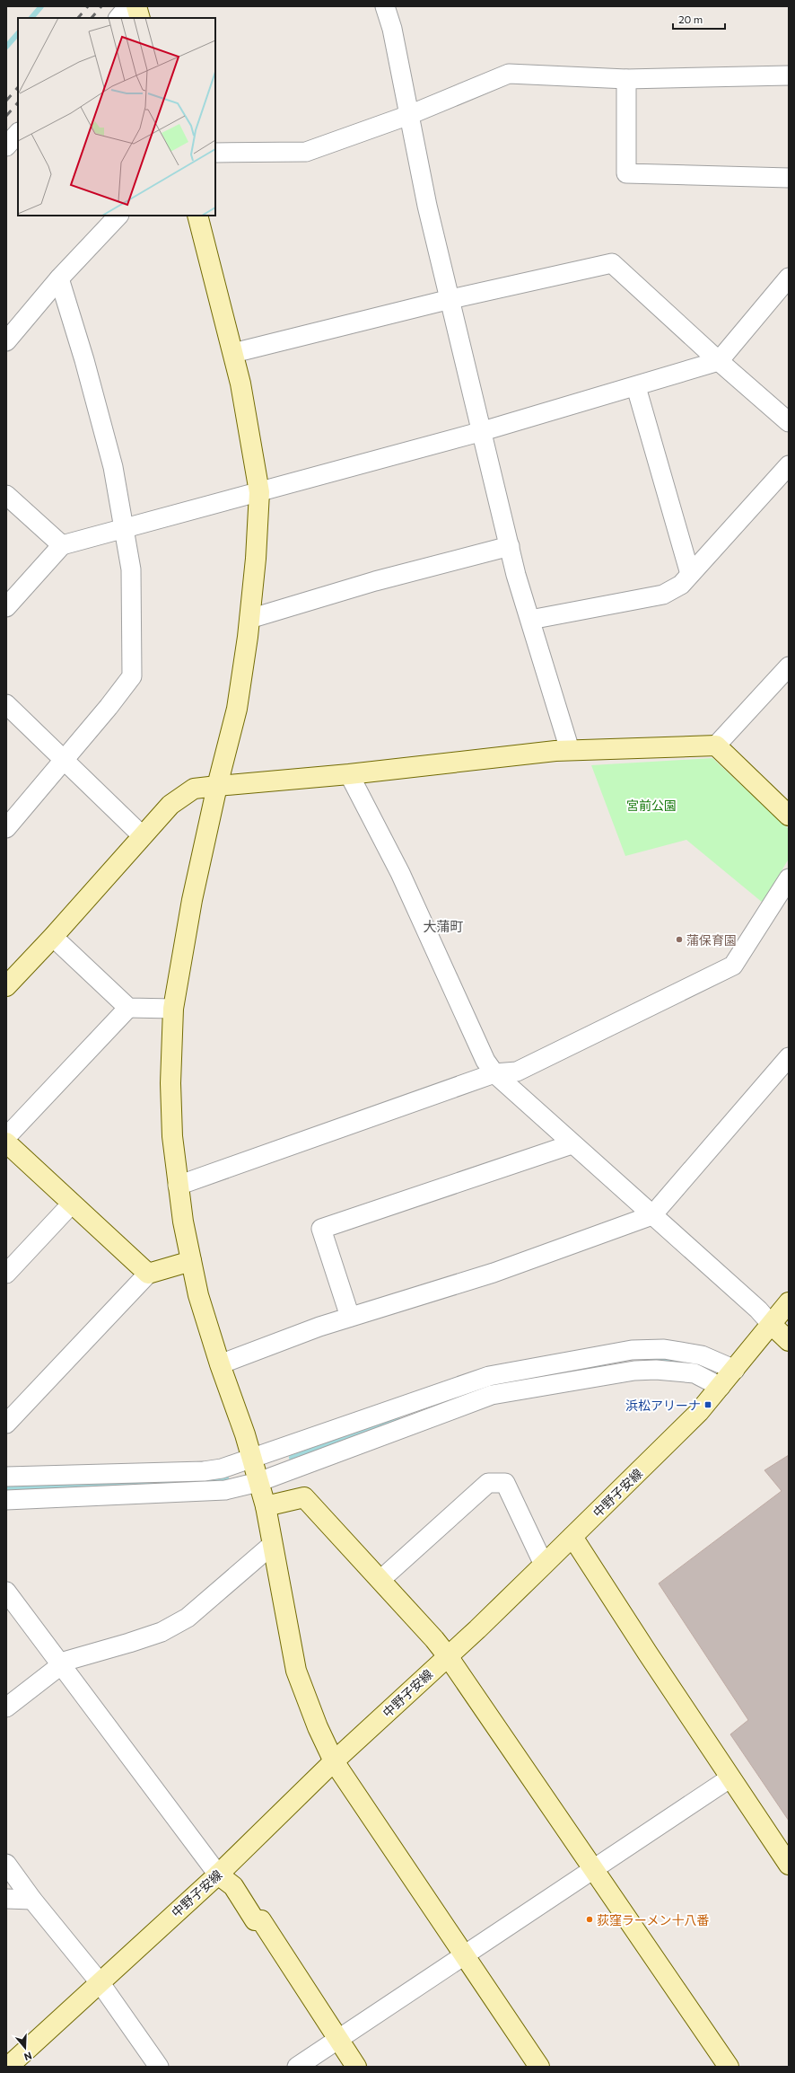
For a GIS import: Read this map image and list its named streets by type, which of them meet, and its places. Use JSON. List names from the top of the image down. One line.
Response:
{"streets":{"street":["中野子安線"]},"districts":["大蒲町"],"parks":["宮前公園"],"places":{"other":["蒲保育園","荻窪ラーメン十八番"],"transit":["浜松アリーナ"]},"scale_bar":"20 m","north":"bottom"}
